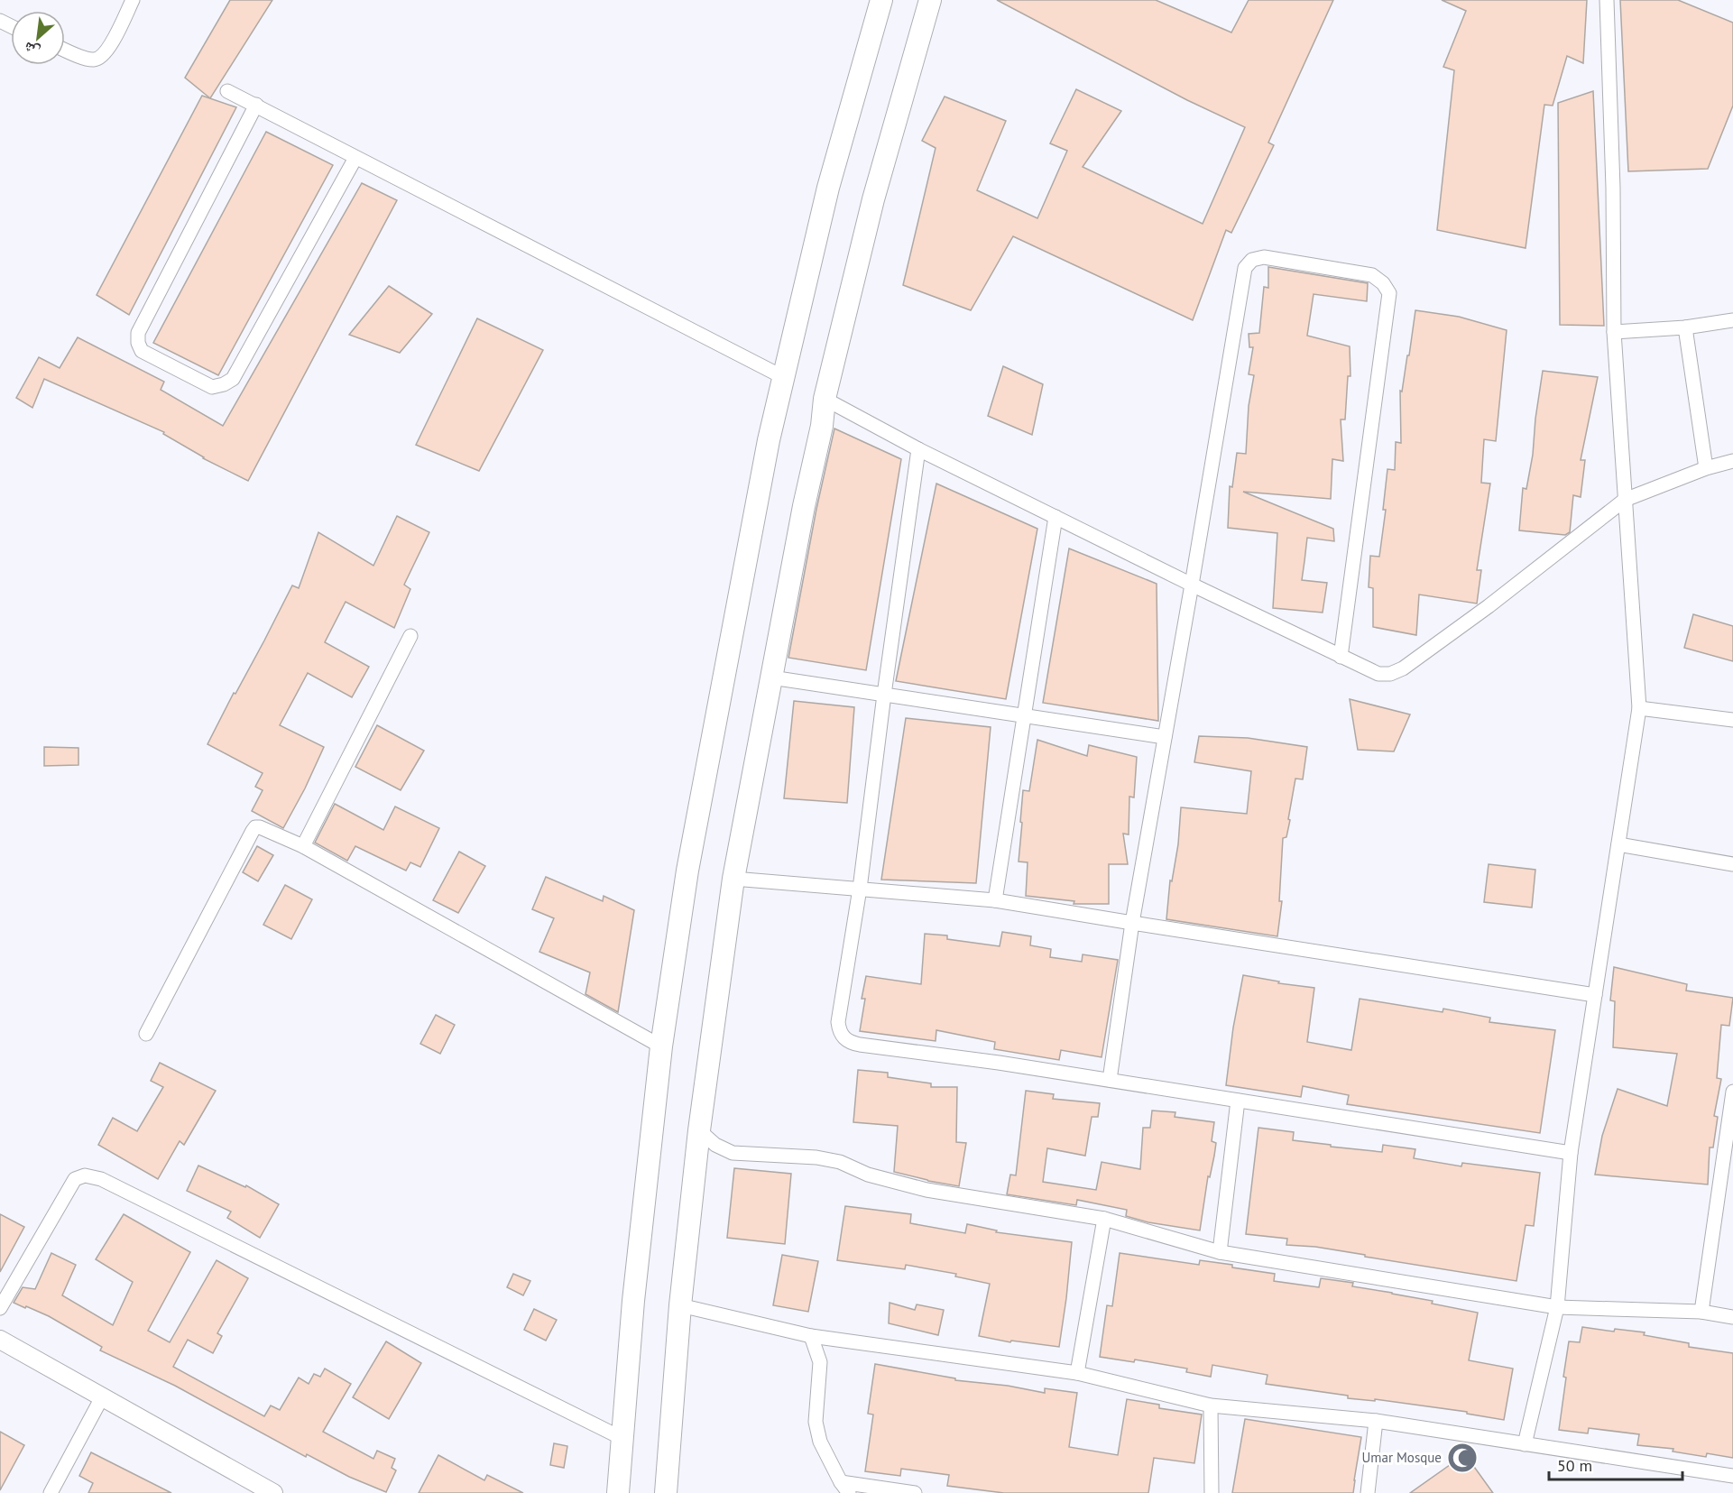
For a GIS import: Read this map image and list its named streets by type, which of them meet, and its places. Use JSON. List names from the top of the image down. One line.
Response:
{"places":{"mosque":["Umar Mosque"]},"scale_bar":"50 m","north":"bottom left"}
